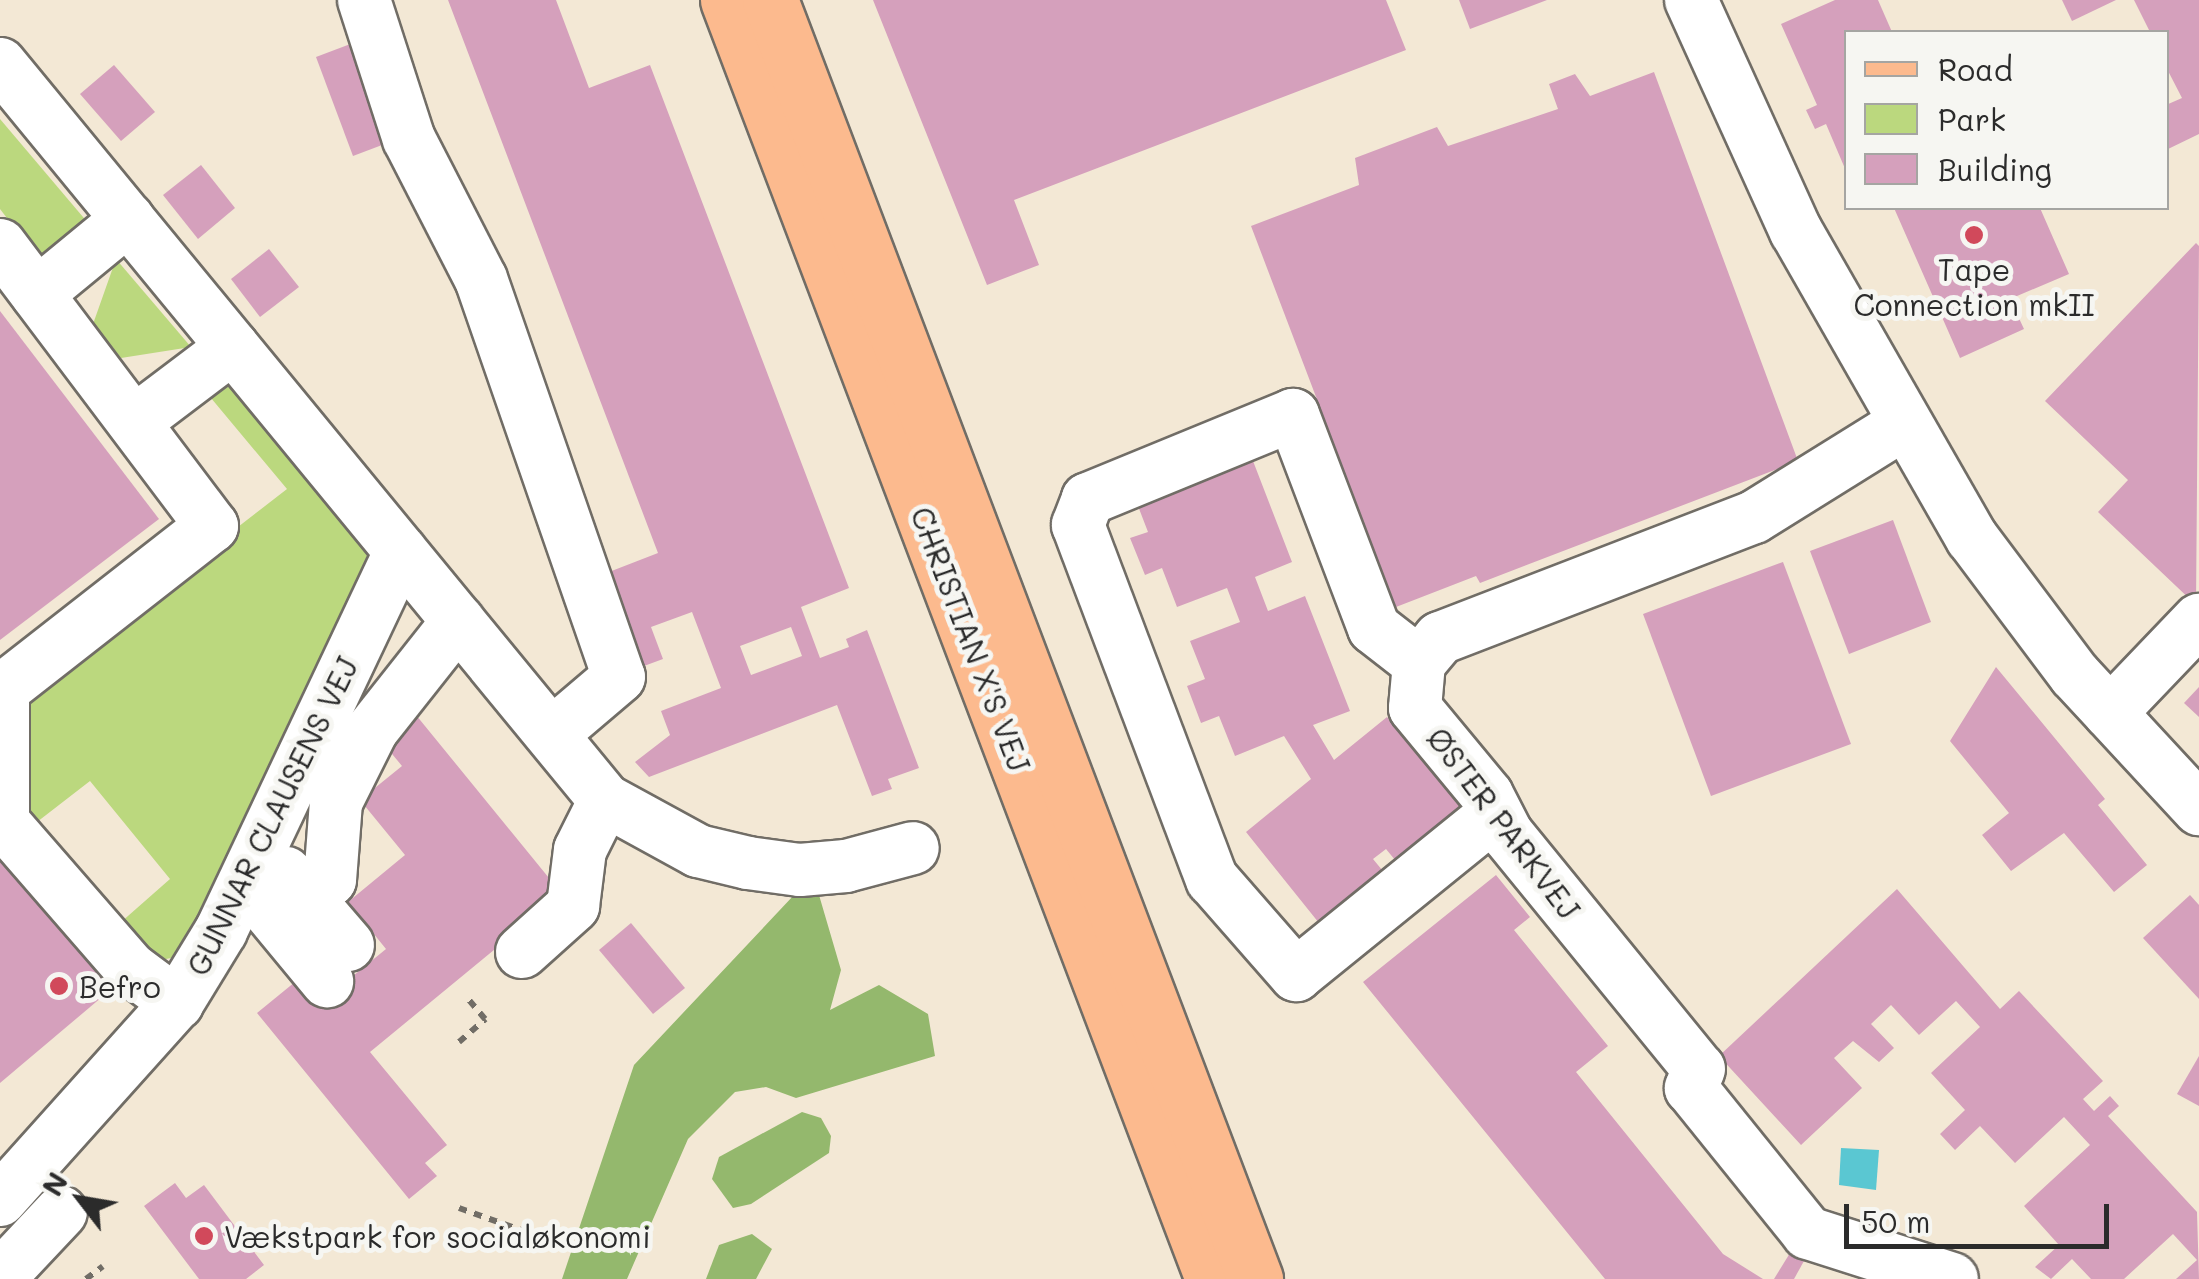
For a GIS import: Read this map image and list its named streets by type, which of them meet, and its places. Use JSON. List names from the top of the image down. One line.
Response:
{"streets":{"main road":["CHRISTIAN X'S VEJ"],"street":["GUNNAR CLAUSENS VEJ","ØSTER PARKVEJ"]},"places":["Tape Connection mkII","Befro","Vækstpark for socialøkonomi"],"legend":["Road","Park","Building"],"scale_bar":"50 m","north":"top left"}
